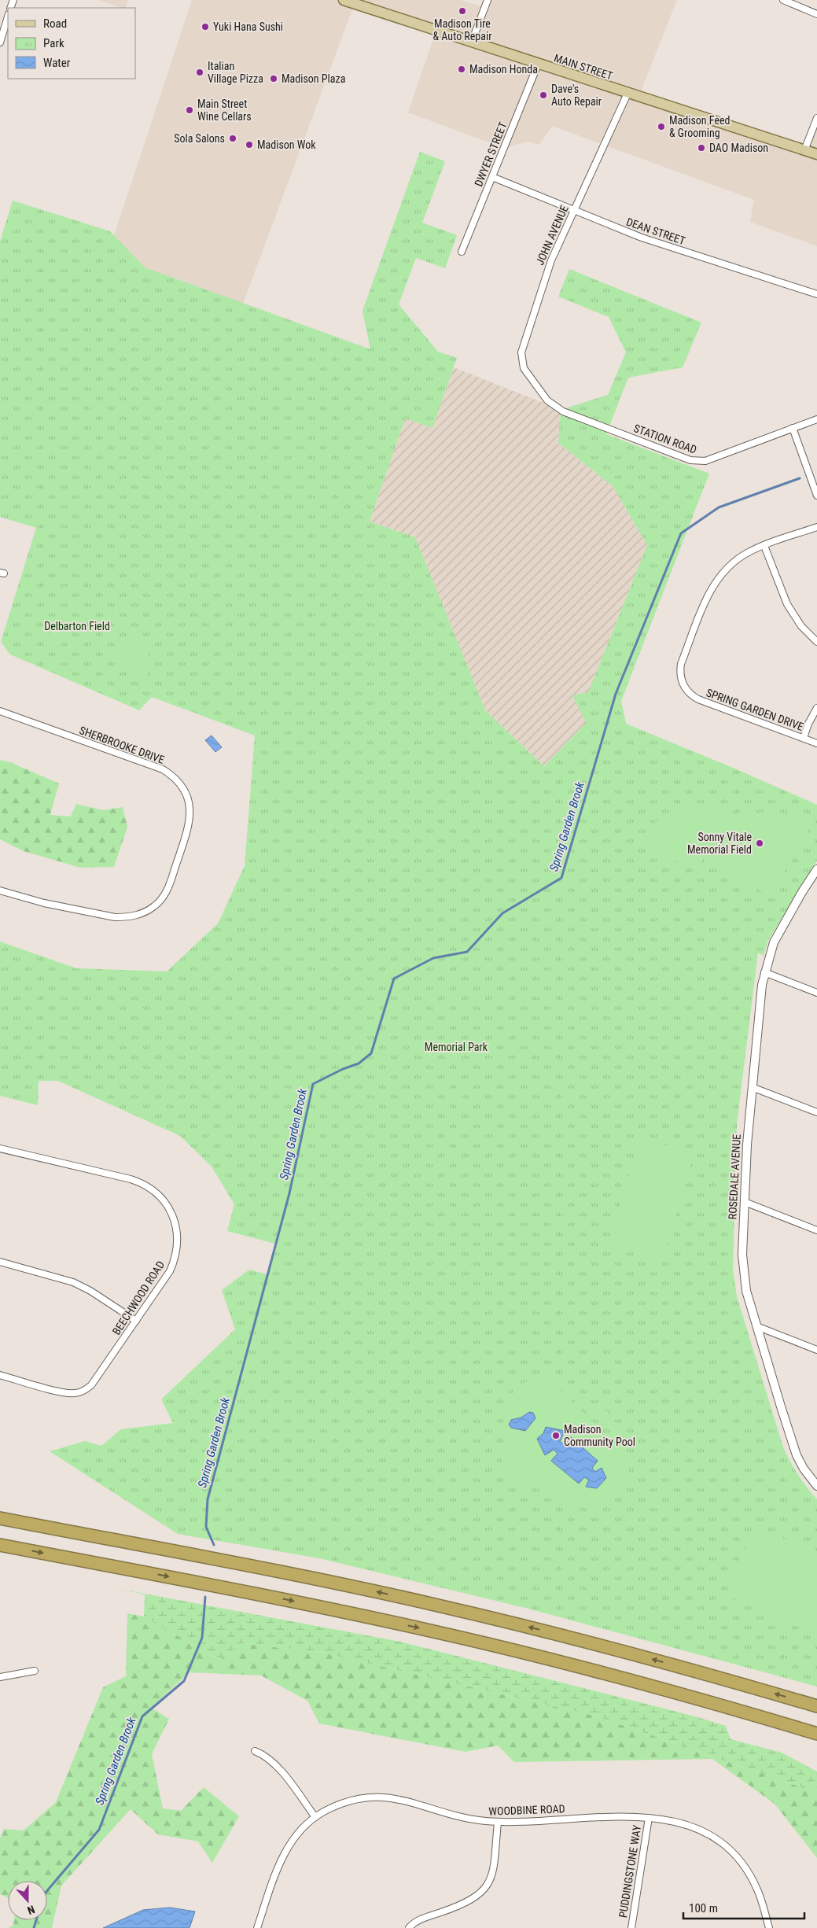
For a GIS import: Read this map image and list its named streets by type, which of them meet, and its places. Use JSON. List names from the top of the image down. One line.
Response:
{"streets":{"main road":["MAIN STREET"],"street":["DWYER STREET","DEAN STREET","JOHN AVENUE","STATION ROAD","SPRING GARDEN DRIVE","SHERBROOKE DRIVE","ROSEDALE AVENUE","BEECHWOOD ROAD","WOODBINE ROAD","PUDDINGSTONE WAY"]},"crossings":[["MAIN STREET","DWYER STREET"],["MAIN STREET","JOHN AVENUE"],["DWYER STREET","DEAN STREET"],["DEAN STREET","JOHN AVENUE"],["JOHN AVENUE","STATION ROAD"],["WOODBINE ROAD","PUDDINGSTONE WAY"]],"water":["Spring Garden Brook"],"parks":["Delbarton Field","Memorial Park"],"places":["Madison Tire & Auto Repair","Yuki Hana Sushi","Madison Honda","Italian Village Pizza","Madison Plaza","Dave's Auto Repair","Main Street Wine Cellars","Madison Feed & Grooming","Sola Salons","Madison Wok","DAO Madison","Sonny Vitale Memorial Field","Madison Community Pool"],"legend":["Road","Park","Water"],"scale_bar":"100 m","north":"bottom"}
